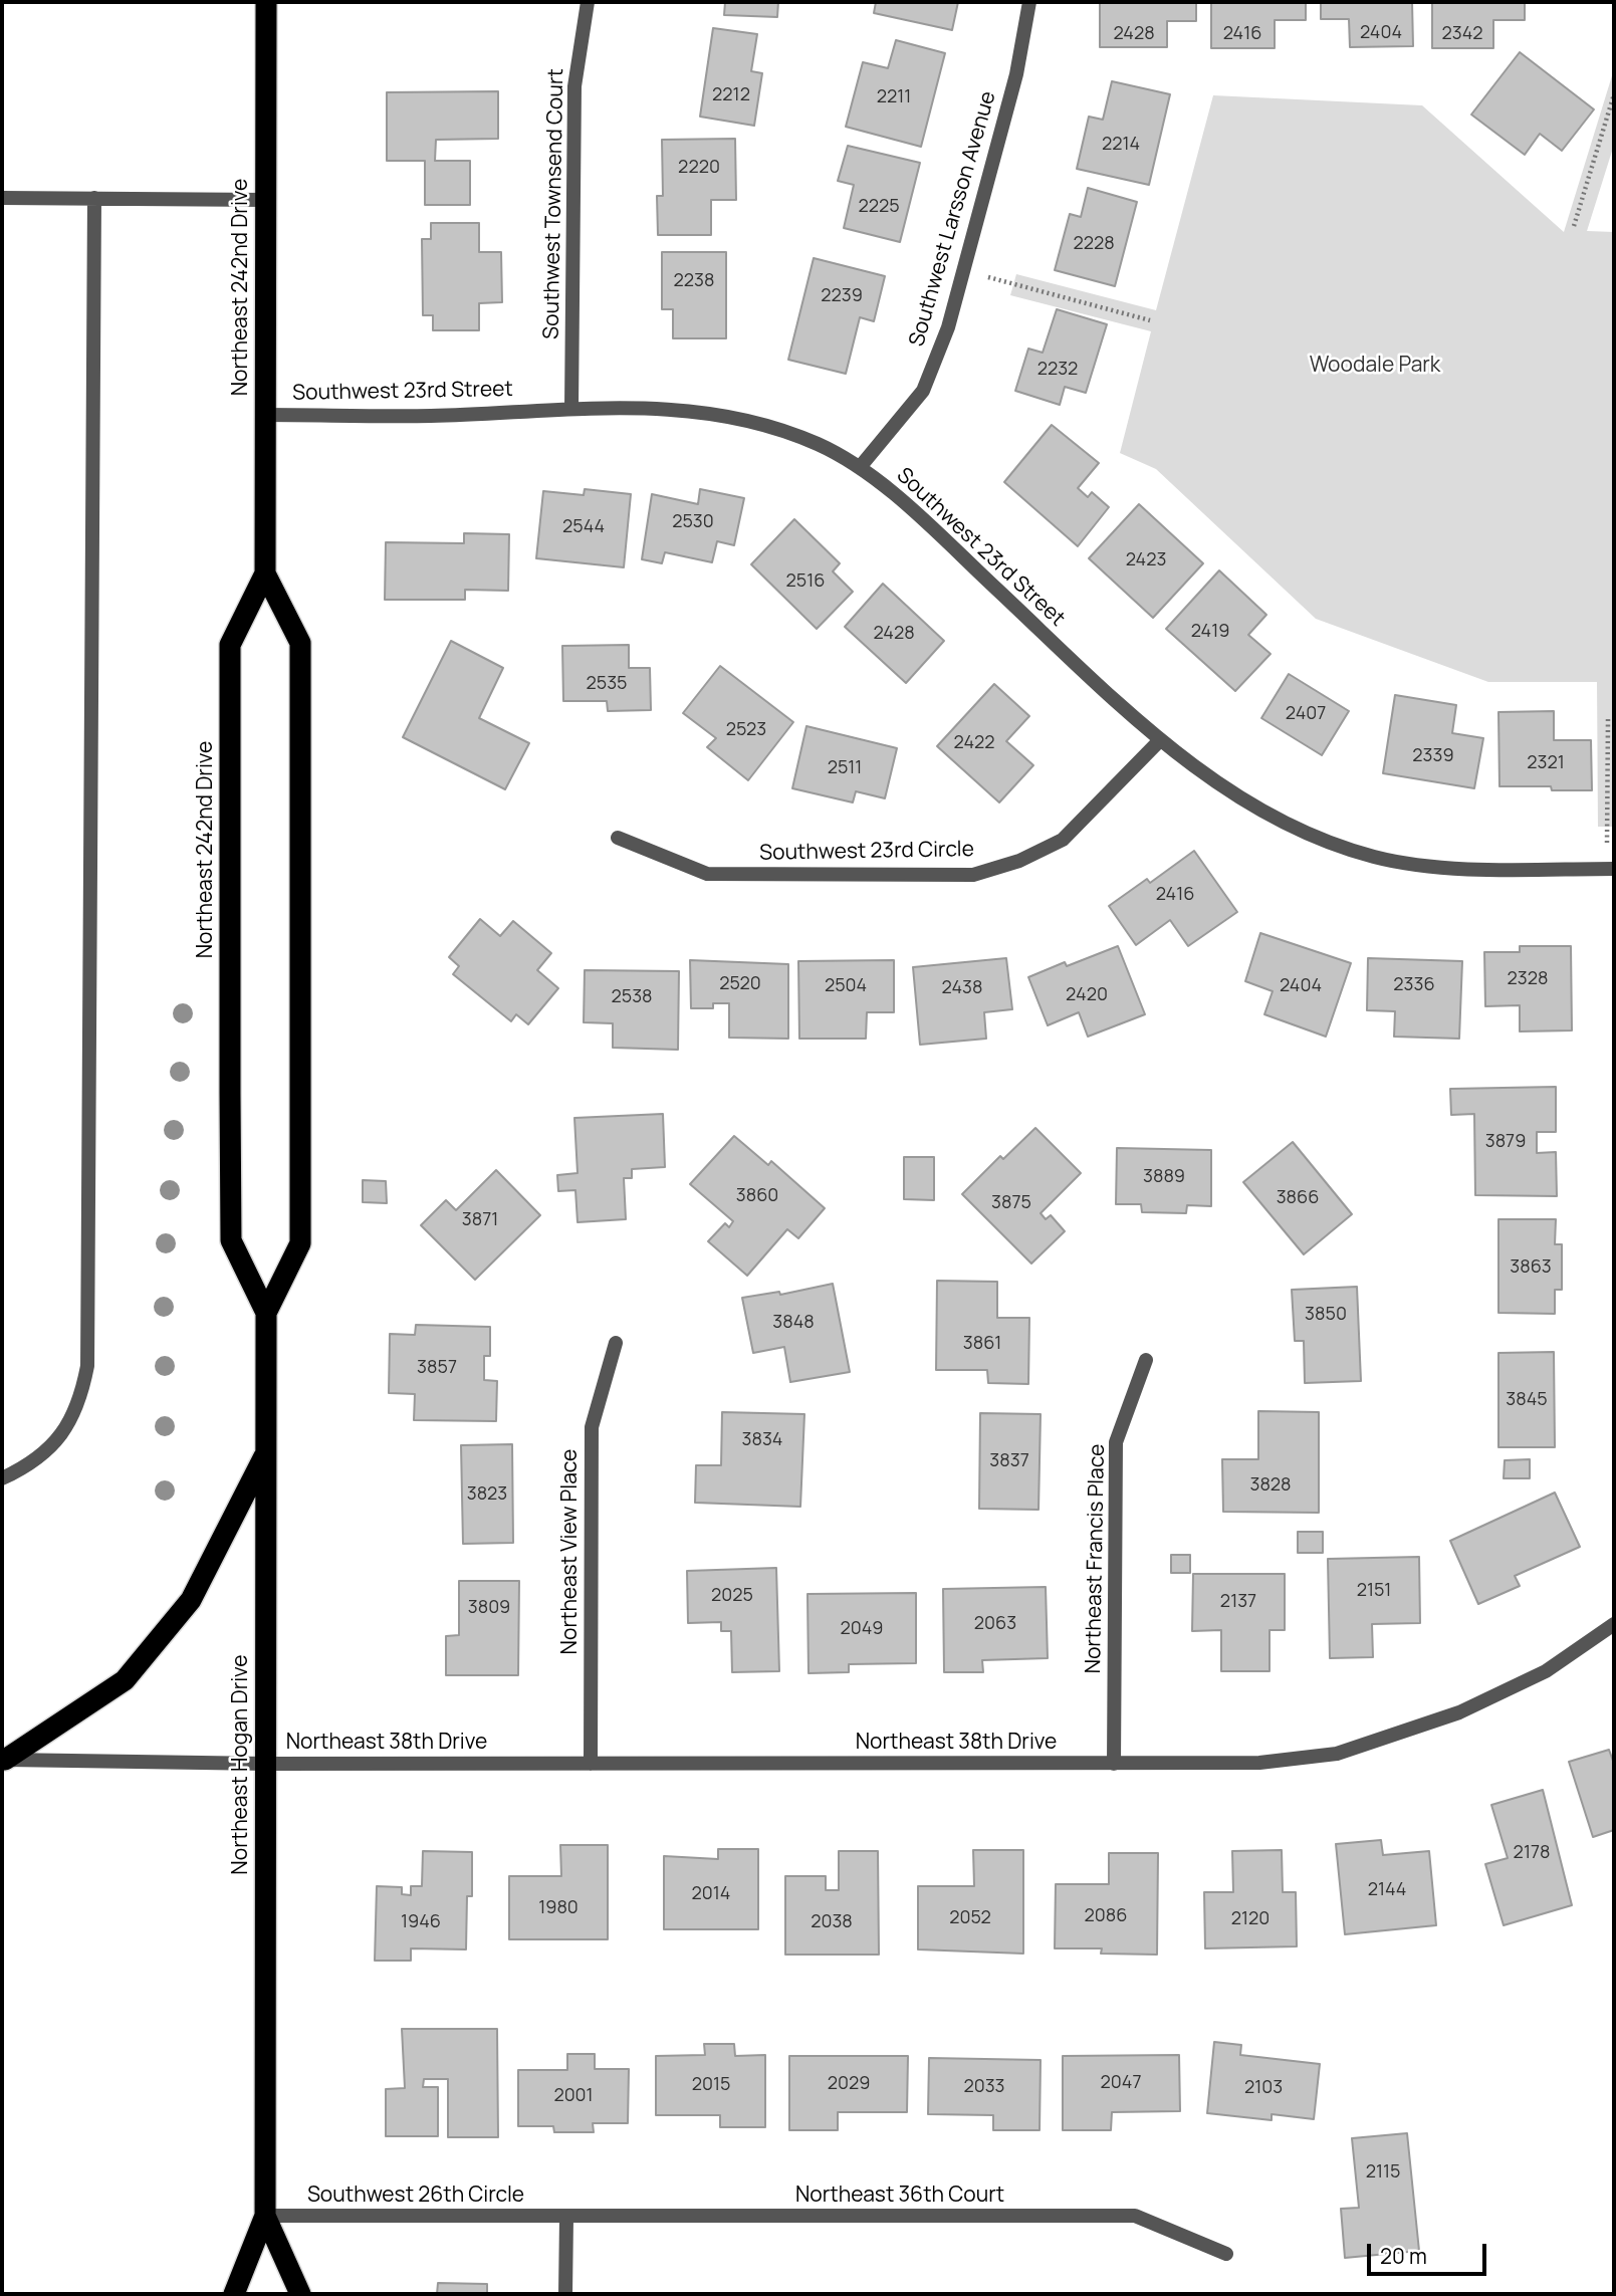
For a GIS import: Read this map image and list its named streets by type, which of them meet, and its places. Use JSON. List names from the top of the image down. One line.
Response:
{"streets":{"highway":["Northeast 242nd Drive","Northeast Hogan Drive"],"street":["Southwest Townsend Court","Southwest Larsson Avenue","Southwest 23rd Street","Southwest 23rd Circle","Northeast View Place","Northeast Francis Place","Northeast 38th Drive","Southwest 26th Circle","Northeast 36th Court"]},"crossings":[["Southwest Townsend Court","Southwest 23rd Street"],["Southwest Larsson Avenue","Southwest 23rd Street"],["Northeast 242nd Drive","Southwest 23rd Street"],["Northeast 242nd Drive","Northeast Hogan Drive"],["Southwest 23rd Street","Southwest 23rd Circle"],["Northeast View Place","Northeast 38th Drive"],["Northeast Francis Place","Northeast 38th Drive"],["Northeast 38th Drive","Northeast Hogan Drive"],["Northeast Hogan Drive","Southwest 26th Circle"],["Southwest 26th Circle","Northeast 36th Court"]],"parks":["Woodale Park"],"house_numbers":["2404","2428","2416","2342","2212","2211","2214","2220","2225","2228","2238","2239","2232","2530","2544","2423","2516","2419","2428","2535","2407","2523","2422","2339","2321","2511","2416","2328","2520","2336","2504","2404","2438","2420","2538","3879","3889","3860","3866","3875","3871","3863","3850","3848","3861","3857","3845","3834","3837","3828","3823","2151","2025","2137","3809","2063","2049","2178","2144","2014","1980","2086","2052","2120","1946","2038","2047","2029","2015","2033","2103","2001","2115"],"scale_bar":"20 m"}
